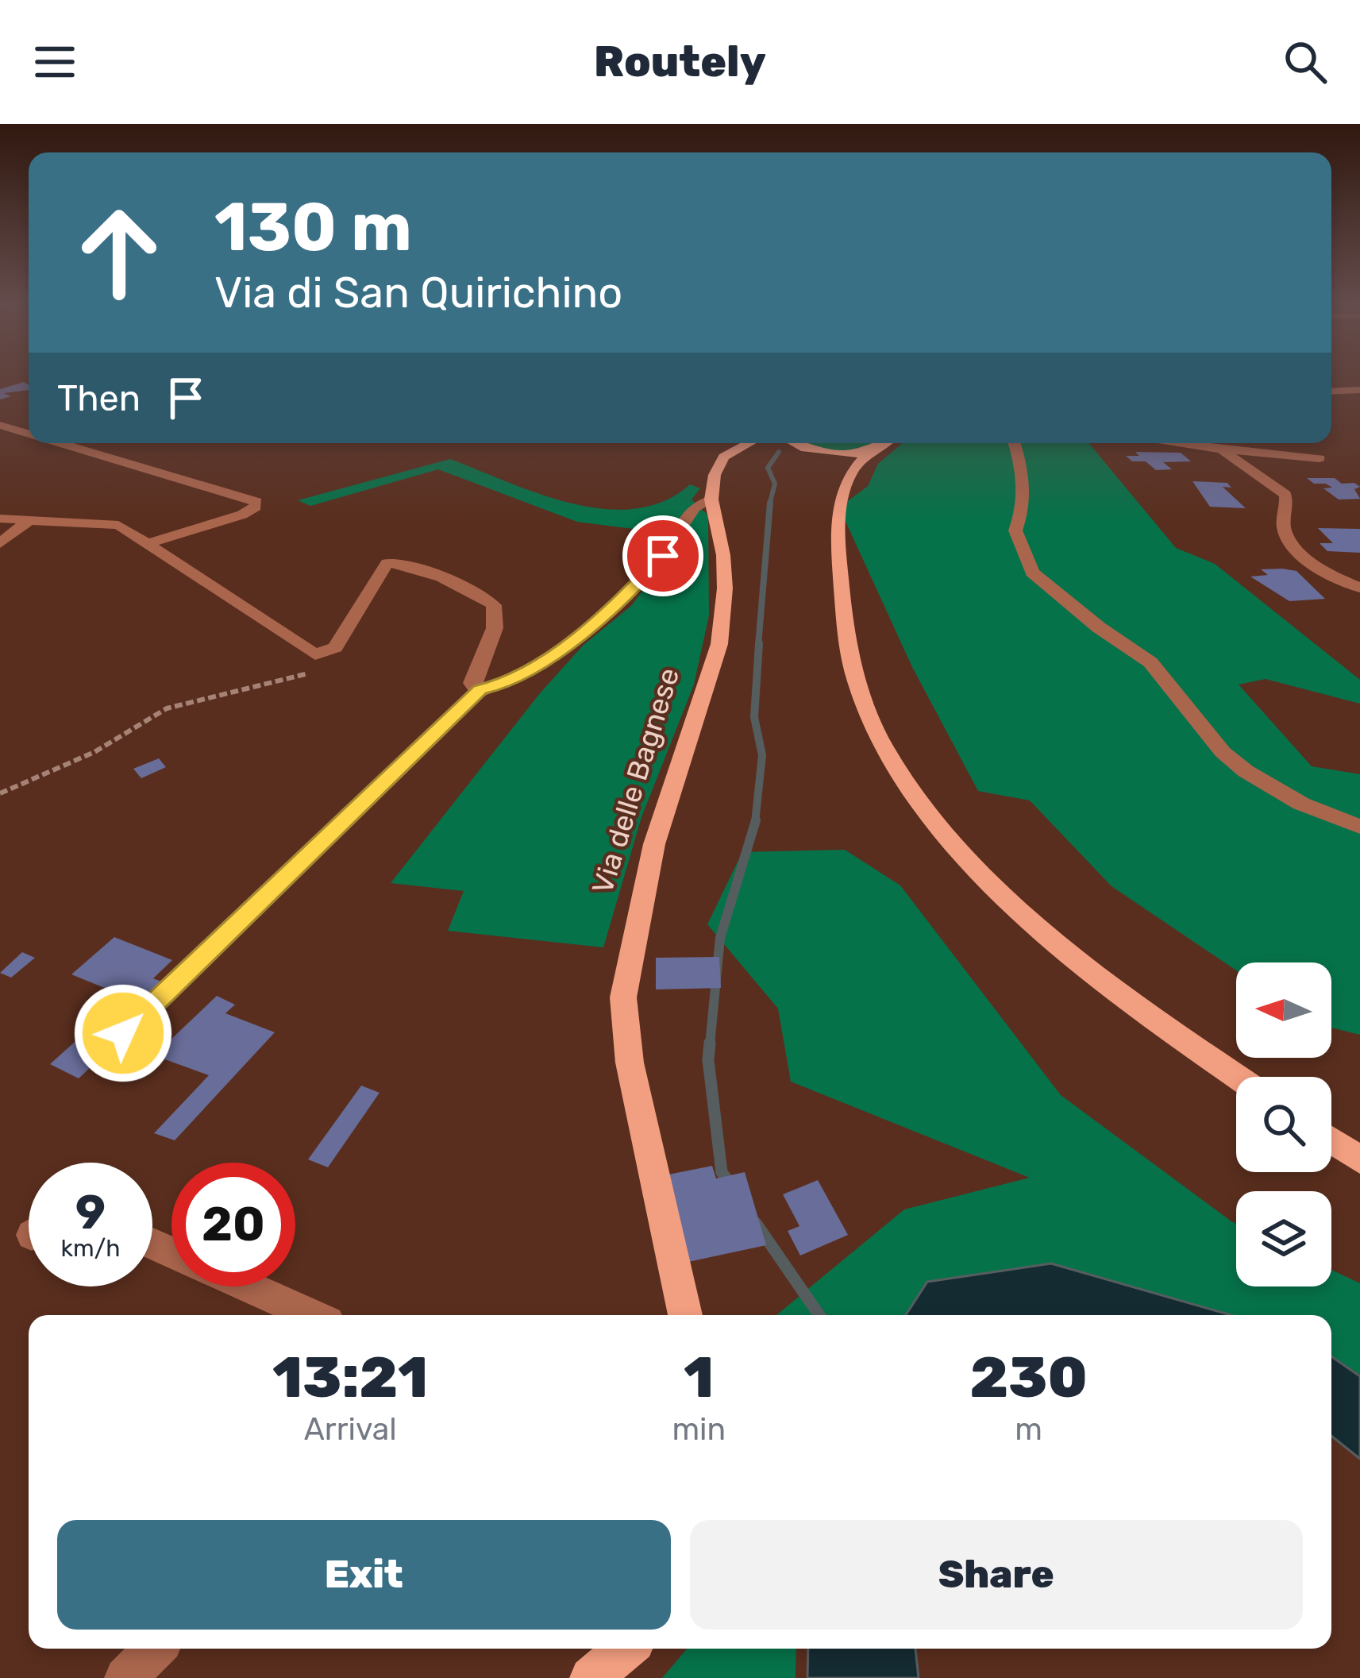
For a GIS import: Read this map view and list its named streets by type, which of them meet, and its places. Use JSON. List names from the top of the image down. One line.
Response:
{"streets":{"main road":["Via delle Bagnese"]},"north":"left","page":{"header":"Routely","turn":["130 m","Via di San Quirichino"],"then":"Then","speed":"9 km/h","limit":"20","eta":["13:21","Arrival","1","min","230","m"],"buttons":["Exit","Share"]}}
